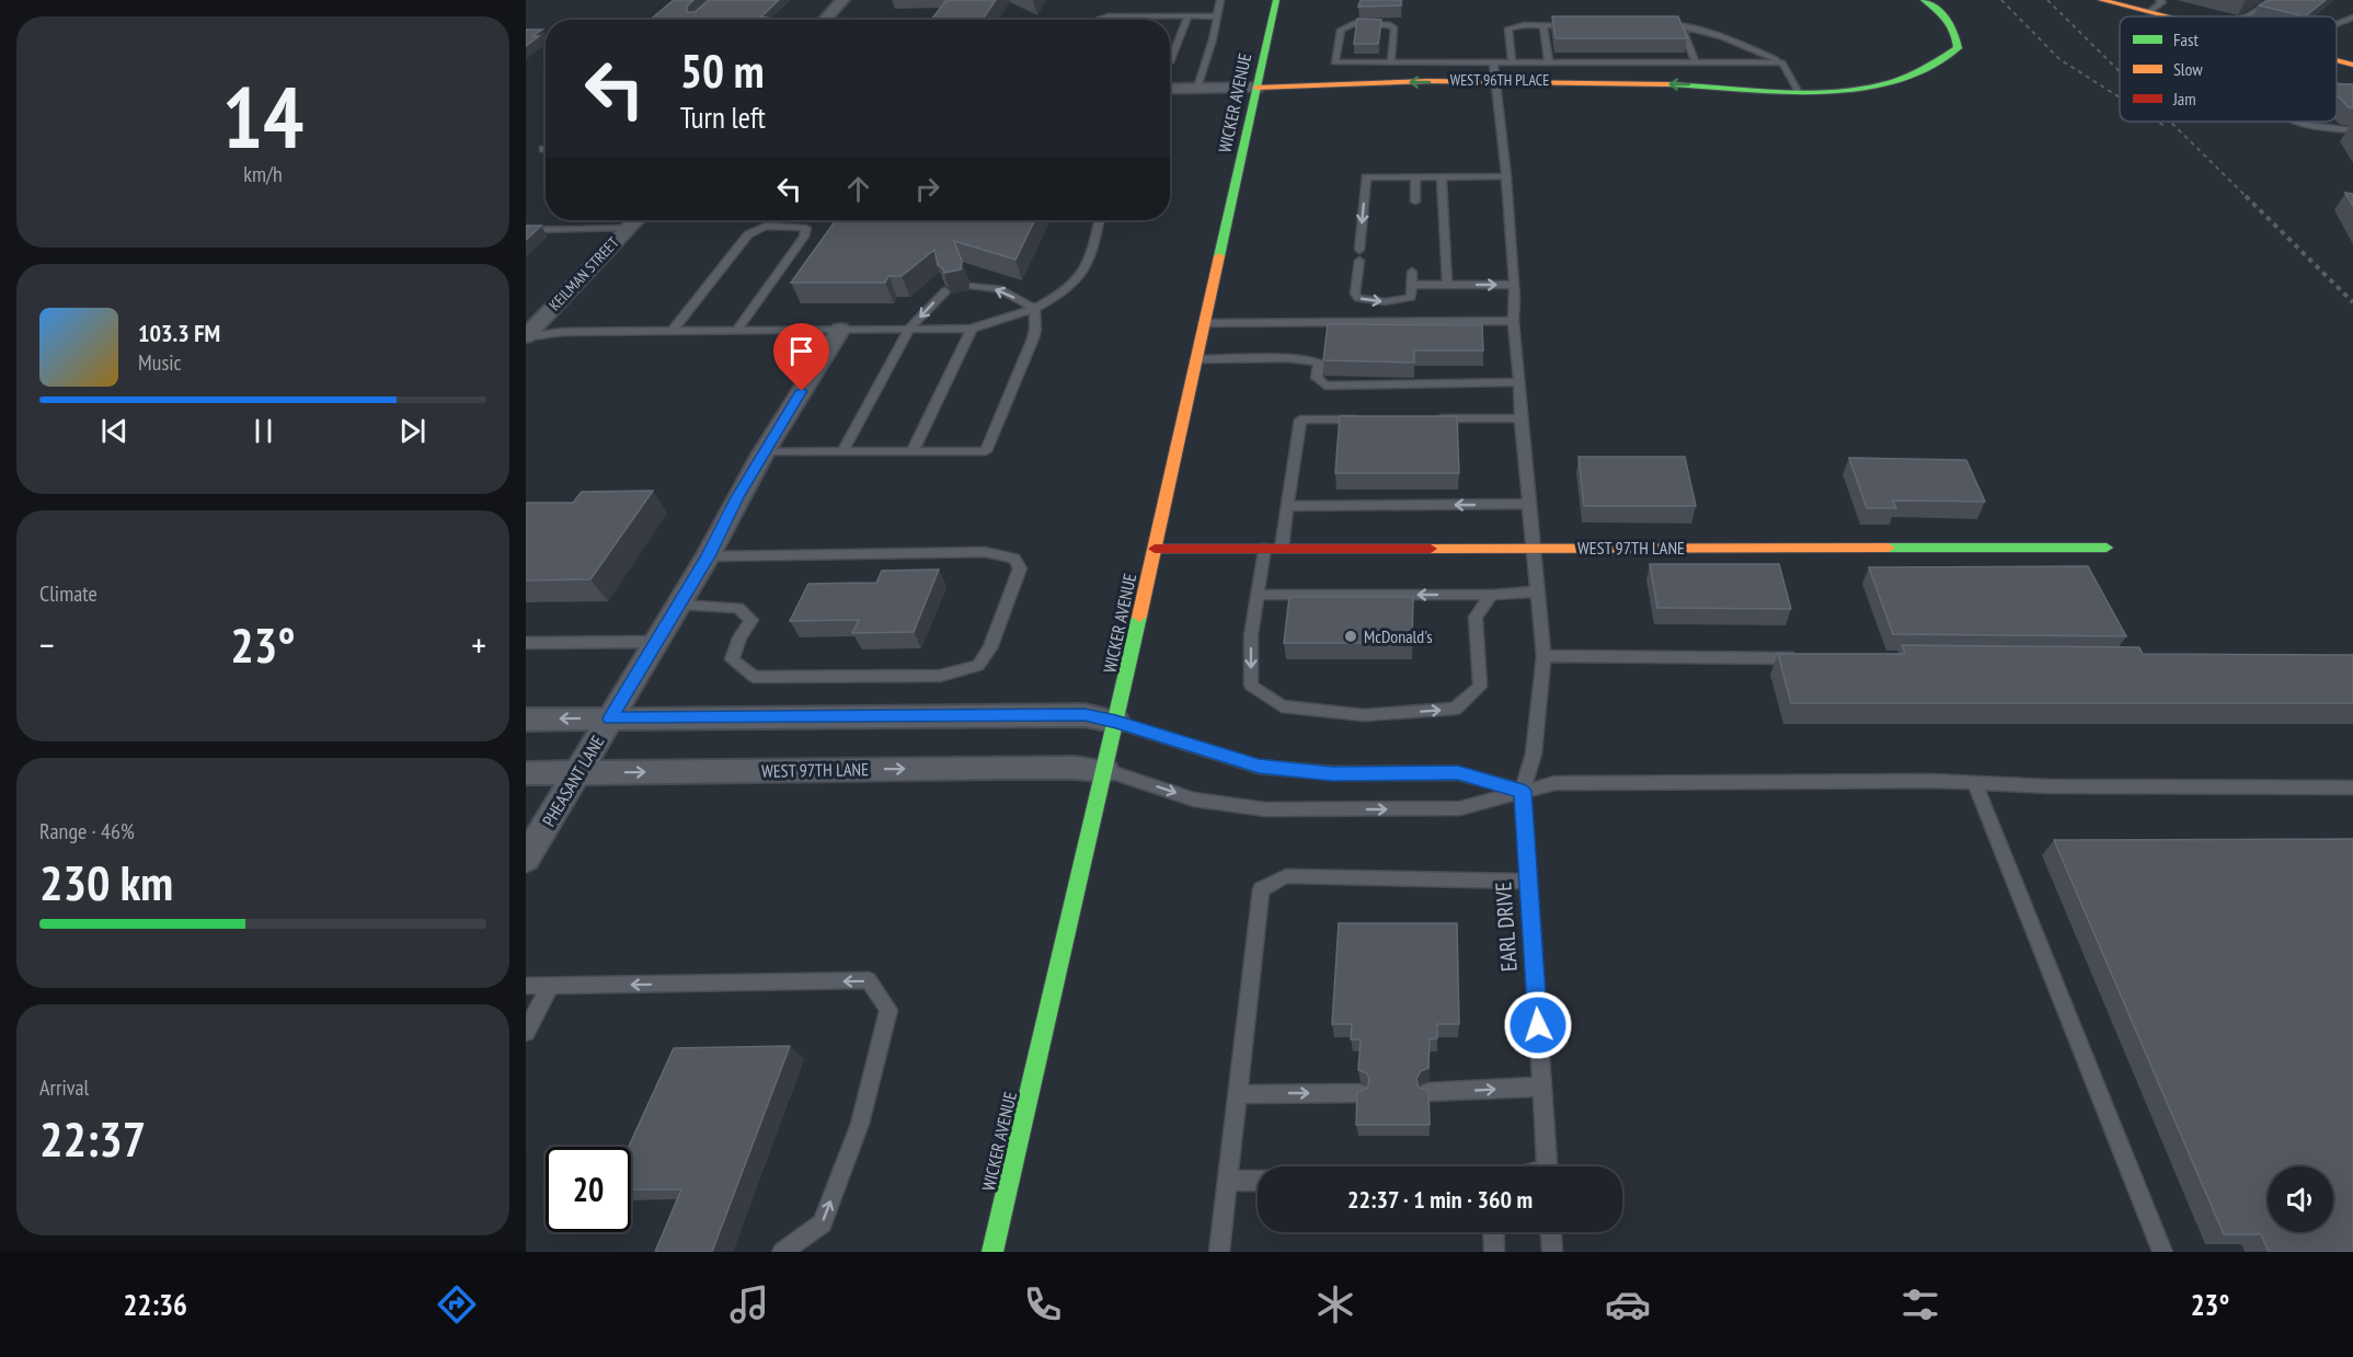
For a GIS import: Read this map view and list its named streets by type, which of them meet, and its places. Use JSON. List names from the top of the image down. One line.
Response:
{"streets":{"main road":["WEST 96TH PLACE","WICKER AVENUE","WEST 97TH LANE"],"street":["KEILMAN STREET","PHEASANT LANE"],"lane":["EARL DRIVE"]},"crossings":[["WEST 96TH PLACE","WICKER AVENUE"],["WEST 96TH PLACE","EARL DRIVE"],["WICKER AVENUE","WEST 97TH LANE"],["WEST 97TH LANE","PHEASANT LANE"],["WEST 97TH LANE","EARL DRIVE"]],"places":["McDonald's"],"legend":["Fast","Slow","Jam"],"page":{"tile":[["14","km/h"],"Climate",["Range · 46%","230 km"],["Arrival","22:37"]],"turn":["50 m","Turn left"],"song":["103.3 FM","Music"],"heat":["−","23°","+"],"limit":"20","trip":"22:37 · 1 min · 360 m","tabs":["22:36","23°"]}}
